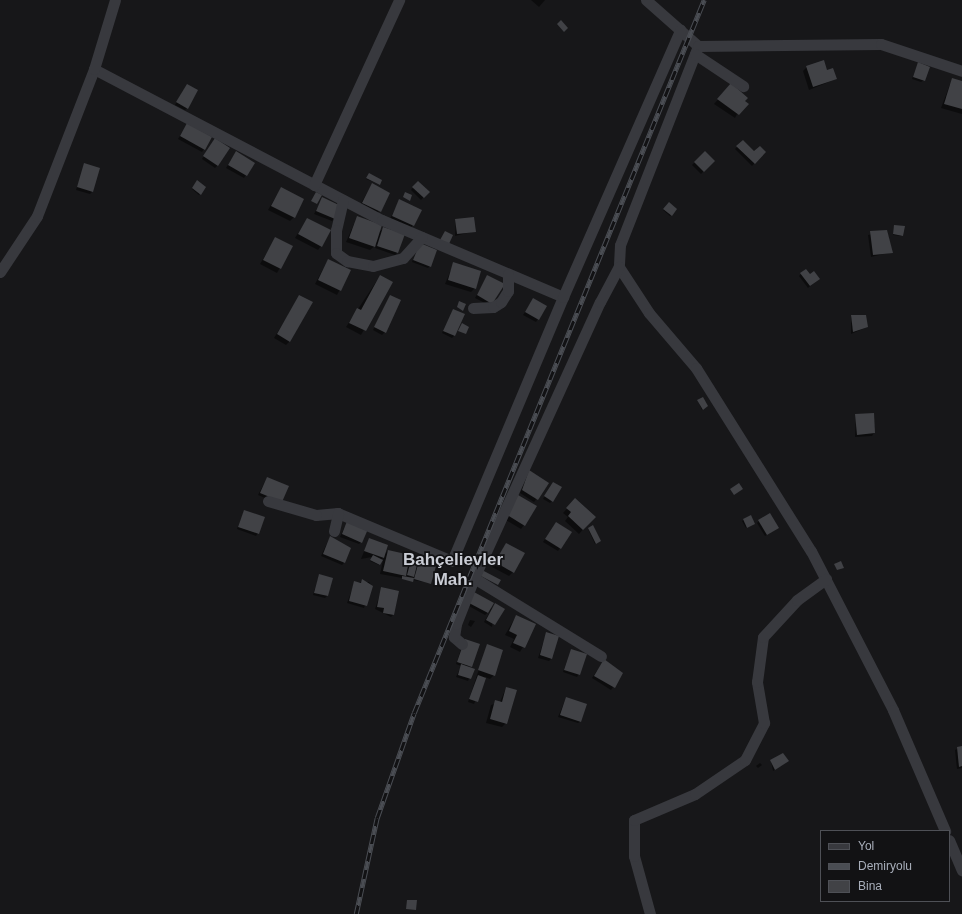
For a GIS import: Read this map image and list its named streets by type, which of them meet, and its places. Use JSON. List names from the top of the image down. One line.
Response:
{"districts":["Bahçelievler Mah."],"legend":["Yol","Demiryolu","Bina"]}
